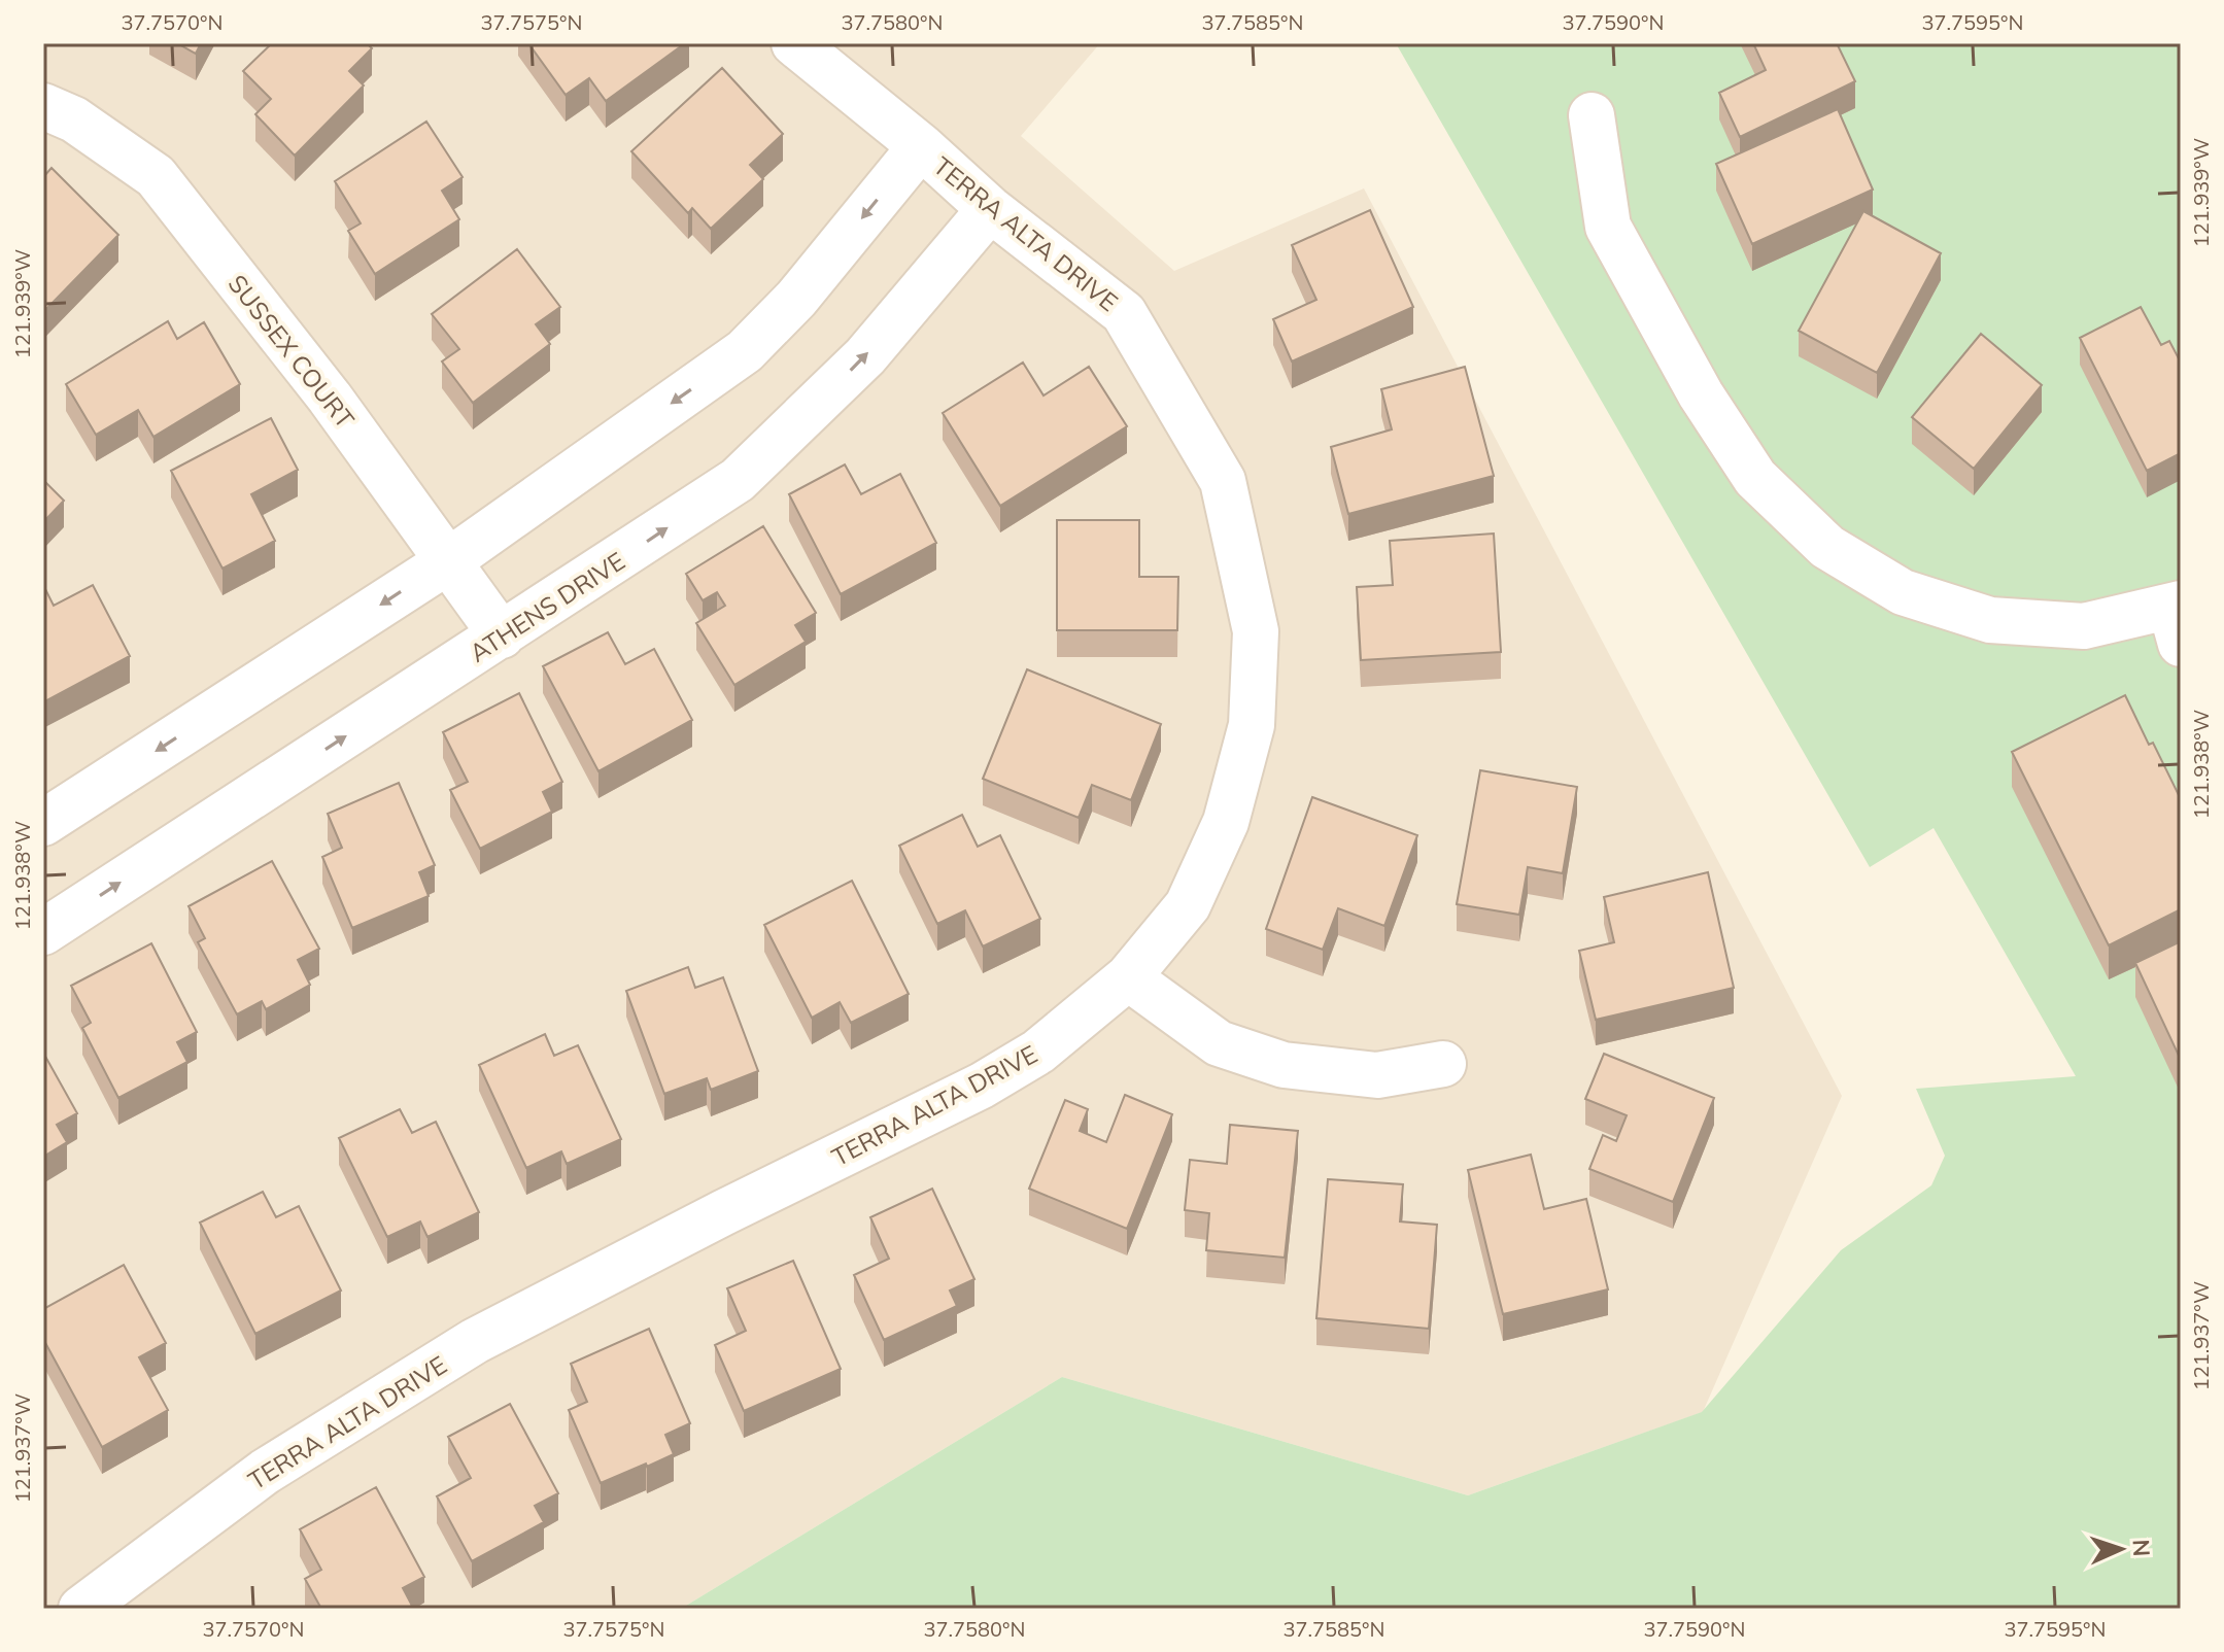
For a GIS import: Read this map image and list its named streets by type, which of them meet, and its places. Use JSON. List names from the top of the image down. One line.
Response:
{"streets":{"street":["TERRA ALTA DRIVE","SUSSEX COURT","ATHENS DRIVE"]},"crossings":[["TERRA ALTA DRIVE","ATHENS DRIVE"],["SUSSEX COURT","ATHENS DRIVE"]],"north":"right","coordinates":["37.7570°N","37.7575°N","37.7580°N","37.7585°N","37.7590°N","37.7595°N","121.939°W","121.938°W","121.937°W"]}
